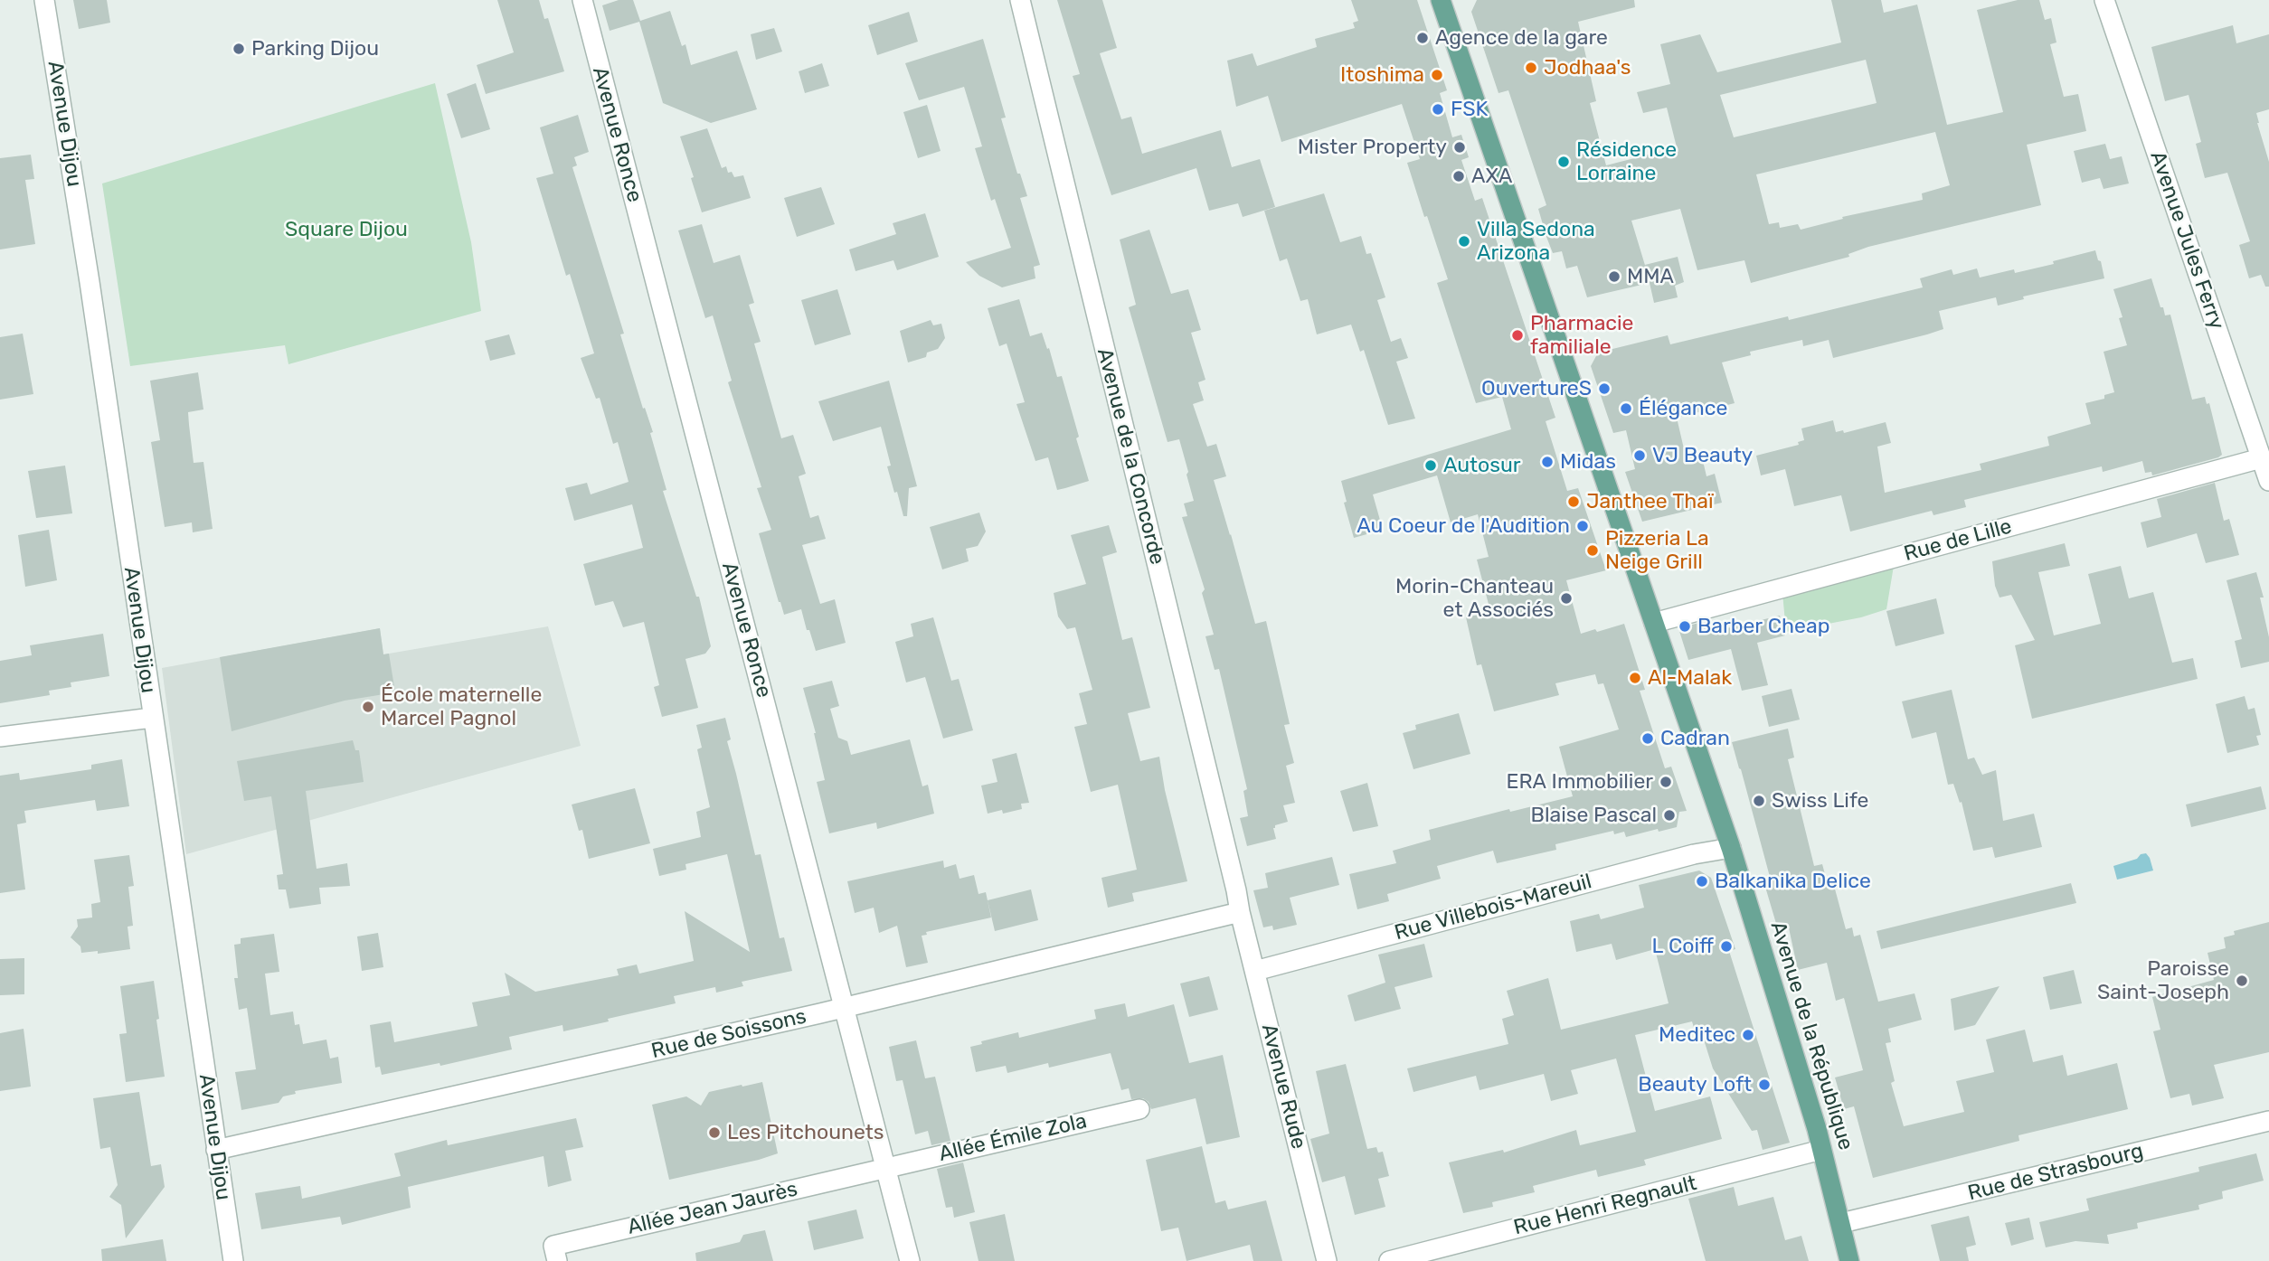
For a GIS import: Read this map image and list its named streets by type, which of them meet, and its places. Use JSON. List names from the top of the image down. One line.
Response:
{"streets":{"main road":["Avenue de la République"],"street":["Avenue Dijou","Avenue Ronce","Avenue Jules Ferry","Avenue de la Concorde","Rue de Lille","Rue Villebois-Mareuil","Rue de Soissons","Avenue Rude","Allée Émile Zola","Rue de Strasbourg","Rue Henri Regnault","Allée Jean Jaurès"]},"crossings":[["Avenue Dijou","Rue de Soissons"],["Avenue Ronce","Rue de Soissons"],["Avenue Ronce","Allée Émile Zola"],["Avenue Ronce","Allée Jean Jaurès"],["Avenue Jules Ferry","Rue de Lille"],["Avenue de la Concorde","Rue de Soissons"],["Avenue de la Concorde","Avenue Rude"],["Rue de Lille","Avenue de la République"],["Rue Villebois-Mareuil","Avenue de la République"],["Rue Villebois-Mareuil","Avenue Rude"],["Rue de Soissons","Avenue Rude"],["Avenue de la République","Rue de Strasbourg"],["Avenue de la République","Rue Henri Regnault"],["Allée Émile Zola","Allée Jean Jaurès"]],"parks":["Square Dijou"],"places":["Agence de la gare","Parking Dijou","Jodhaa's","Itoshima","FSK","Mister Property","Résidence Lorraine","AXA","Villa Sedona Arizona","MMA","Pharmacie familiale","OuvertureS","Élégance","VJ Beauty","Midas","Autosur","Janthee Thaï","Au Coeur de l'Audition","Pizzeria La Neige Grill","Morin-Chanteau et Associés","Barber Cheap","Al-Malak","École maternelle Marcel Pagnol","Cadran","ERA Immobilier","Swiss Life","Blaise Pascal","Balkanika Delice","L Coiff","Paroisse Saint-Joseph","Meditec","Beauty Loft","Les Pitchounets"]}
